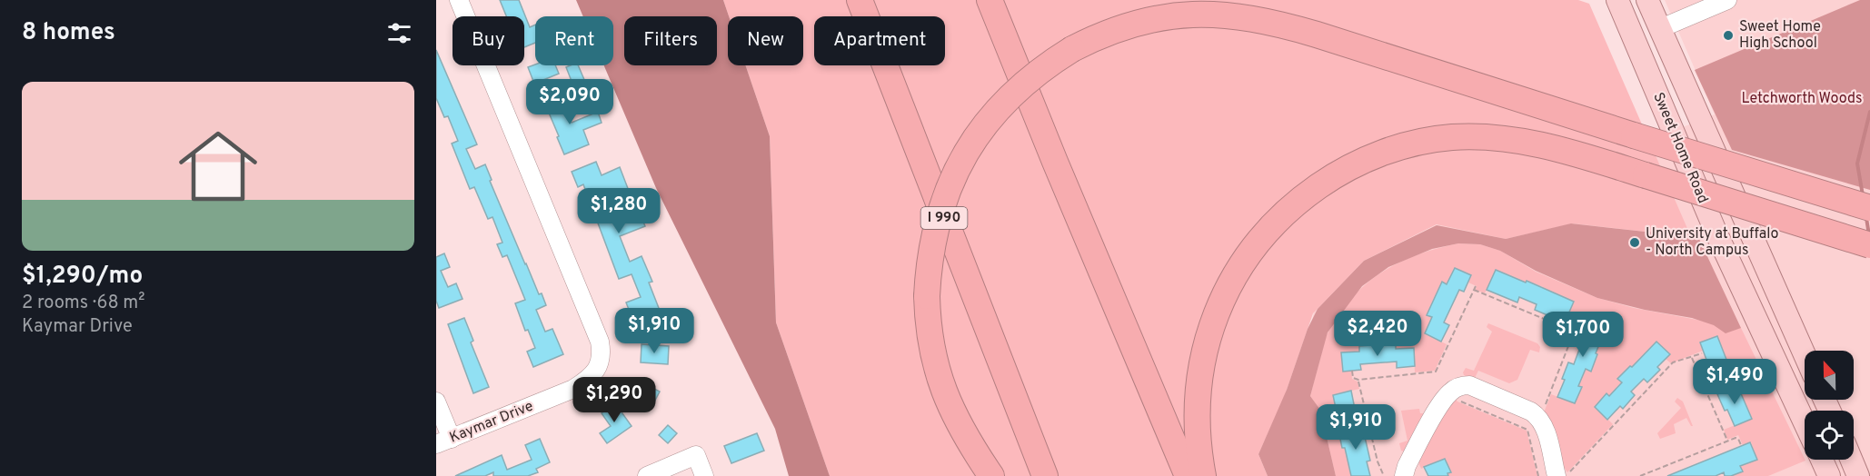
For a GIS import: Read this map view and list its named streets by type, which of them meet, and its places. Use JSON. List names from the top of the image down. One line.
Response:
{"streets":{"highway":["I 990"],"main road":["Sweet Home Road"],"street":["Kaymar Drive"]},"parks":["Letchworth Woods"],"places":["Sweet Home High School","University at Buffalo - North Campus"],"north":"top","page":{"heading":"8 homes","chip":["Buy","Rent","Filters","New","Apartment"],"list":[{"name":"$1,290/mo","note":"2 rooms · 68 m² · Kaymar Drive"}],"price":["$2,090","$1,280","$1,910","$2,420","$1,700","$1,490","$1,290","$1,910"]}}
